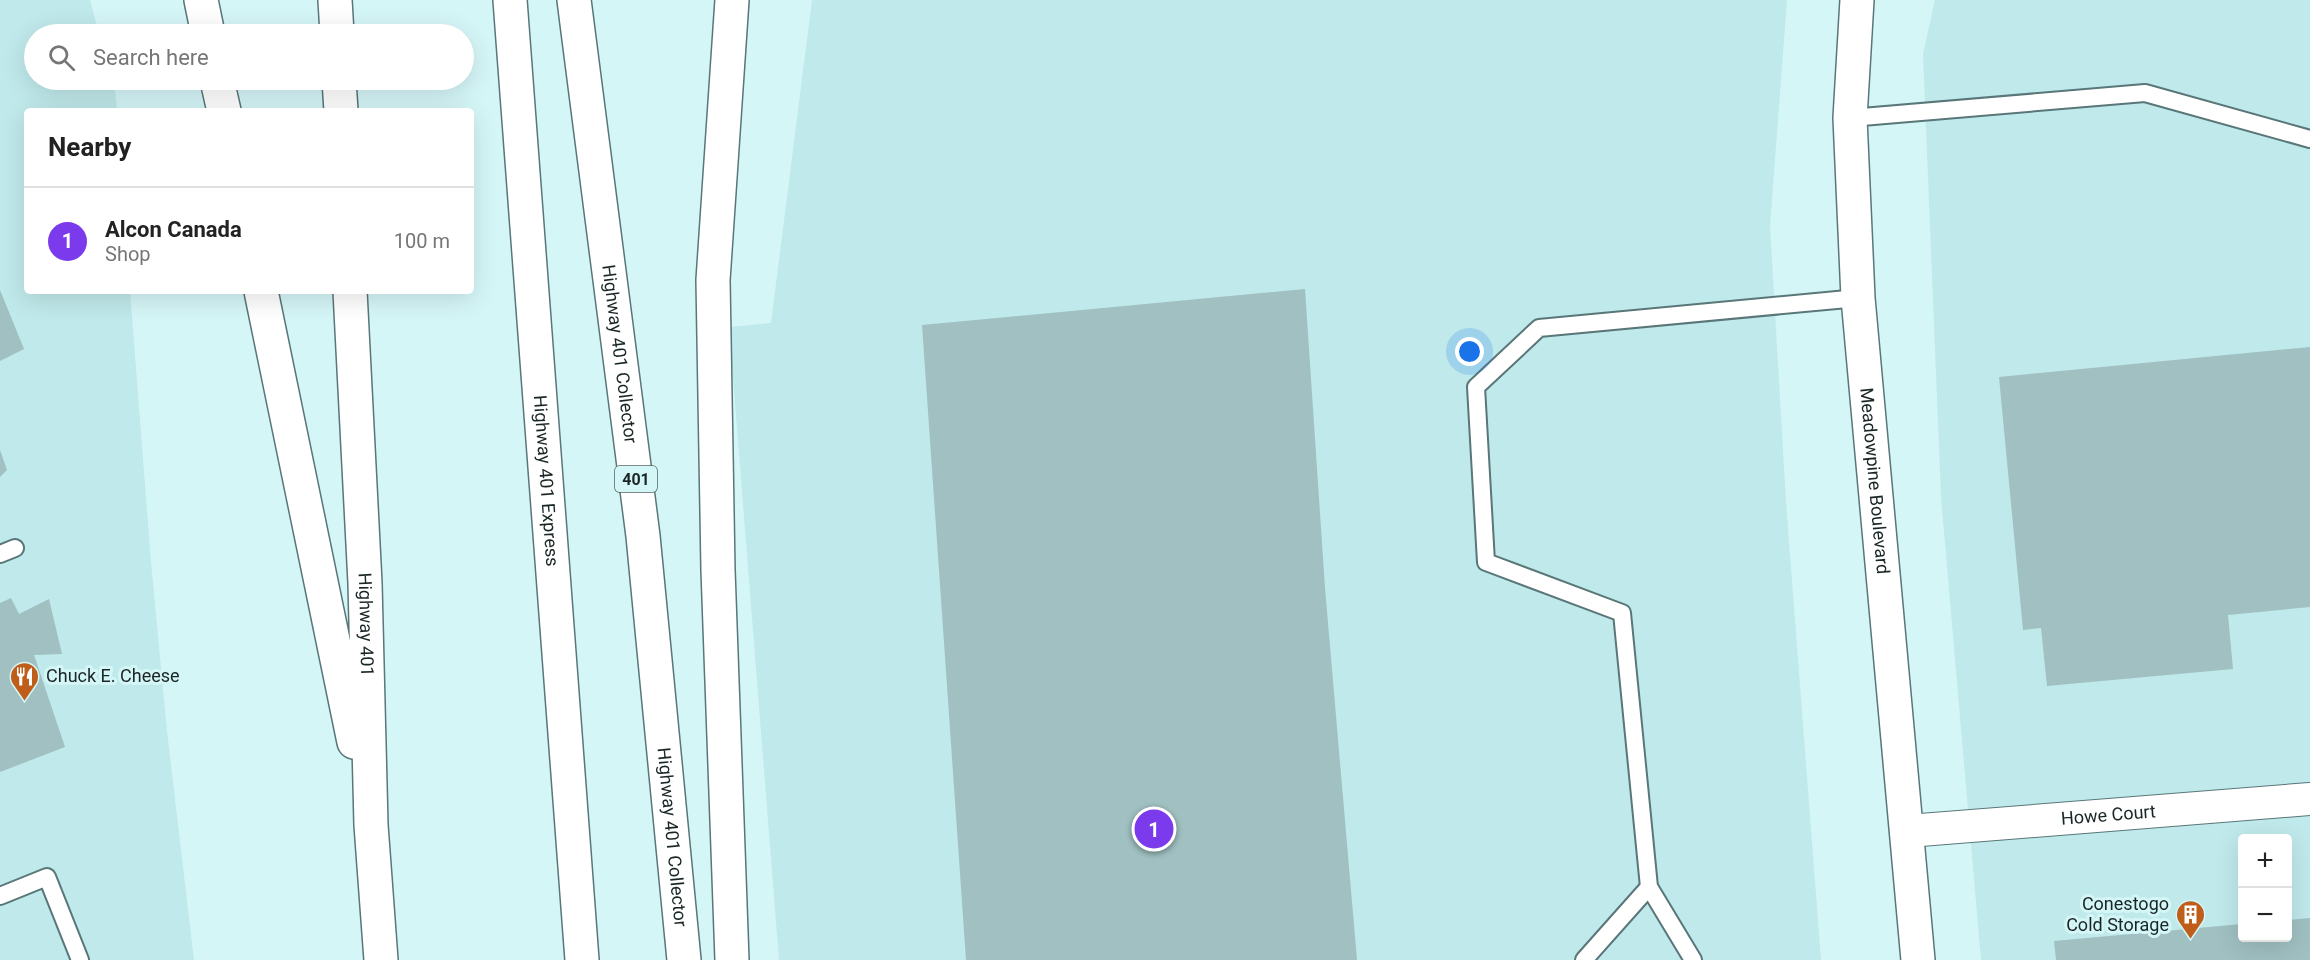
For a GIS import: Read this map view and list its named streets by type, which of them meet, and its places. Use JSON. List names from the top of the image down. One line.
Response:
{"streets":{"main road":["Highway 401 Collector","401","Highway 401 Express","Meadowpine Boulevard","Highway 401"],"street":["Howe Court"]},"crossings":[["Meadowpine Boulevard","Howe Court"]],"places":{"restaurant":["Chuck E. Cheese"],"building":["Conestogo Cold Storage"]},"page":{"search":"Search here","heading":"Nearby","list":[{"mark":"1","name":"Alcon Canada","note":"Shop","value":"100 m"}],"pins":"1","map_buttons":["+","−"]}}
